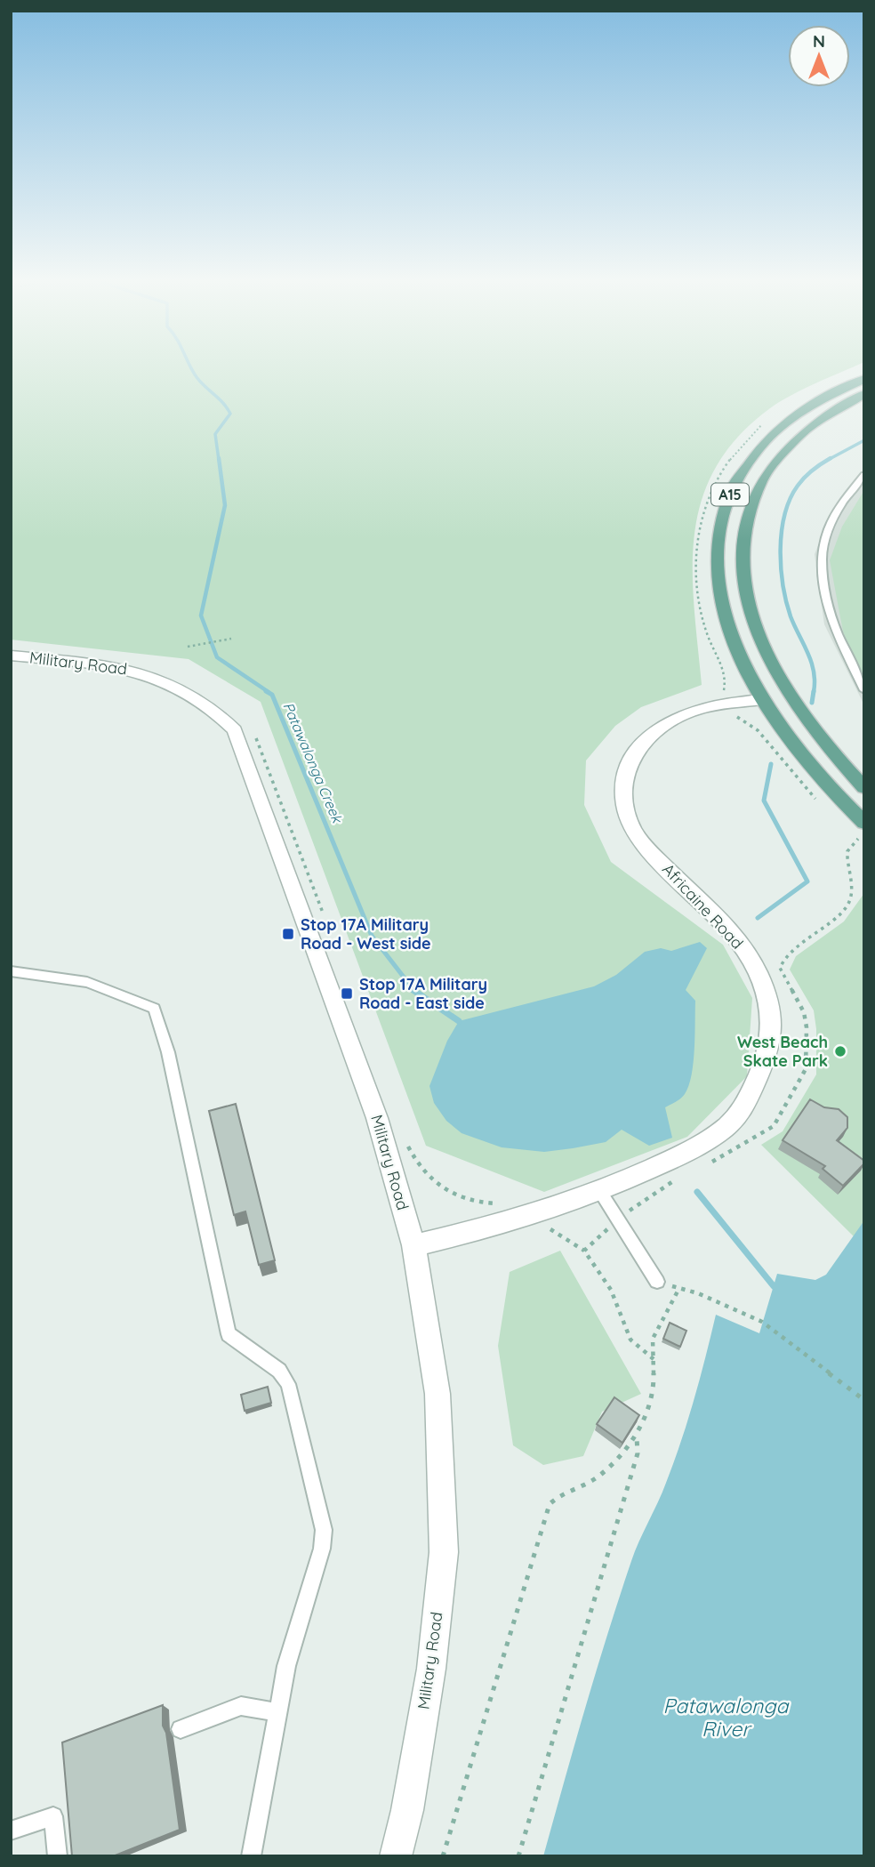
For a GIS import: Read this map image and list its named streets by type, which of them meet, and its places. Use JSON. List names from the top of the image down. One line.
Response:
{"streets":{"main road":["A15"],"street":["Military Road","Africaine Road"]},"crossings":[["A15","Africaine Road"],["Military Road","Africaine Road"]],"water":["Patawalonga Creek","Patawalonga River"],"places":{"transit":["Stop 17A Military Road - West side","Stop 17A Military Road - East side"],"other":["West Beach Skate Park"]},"north":"top"}
